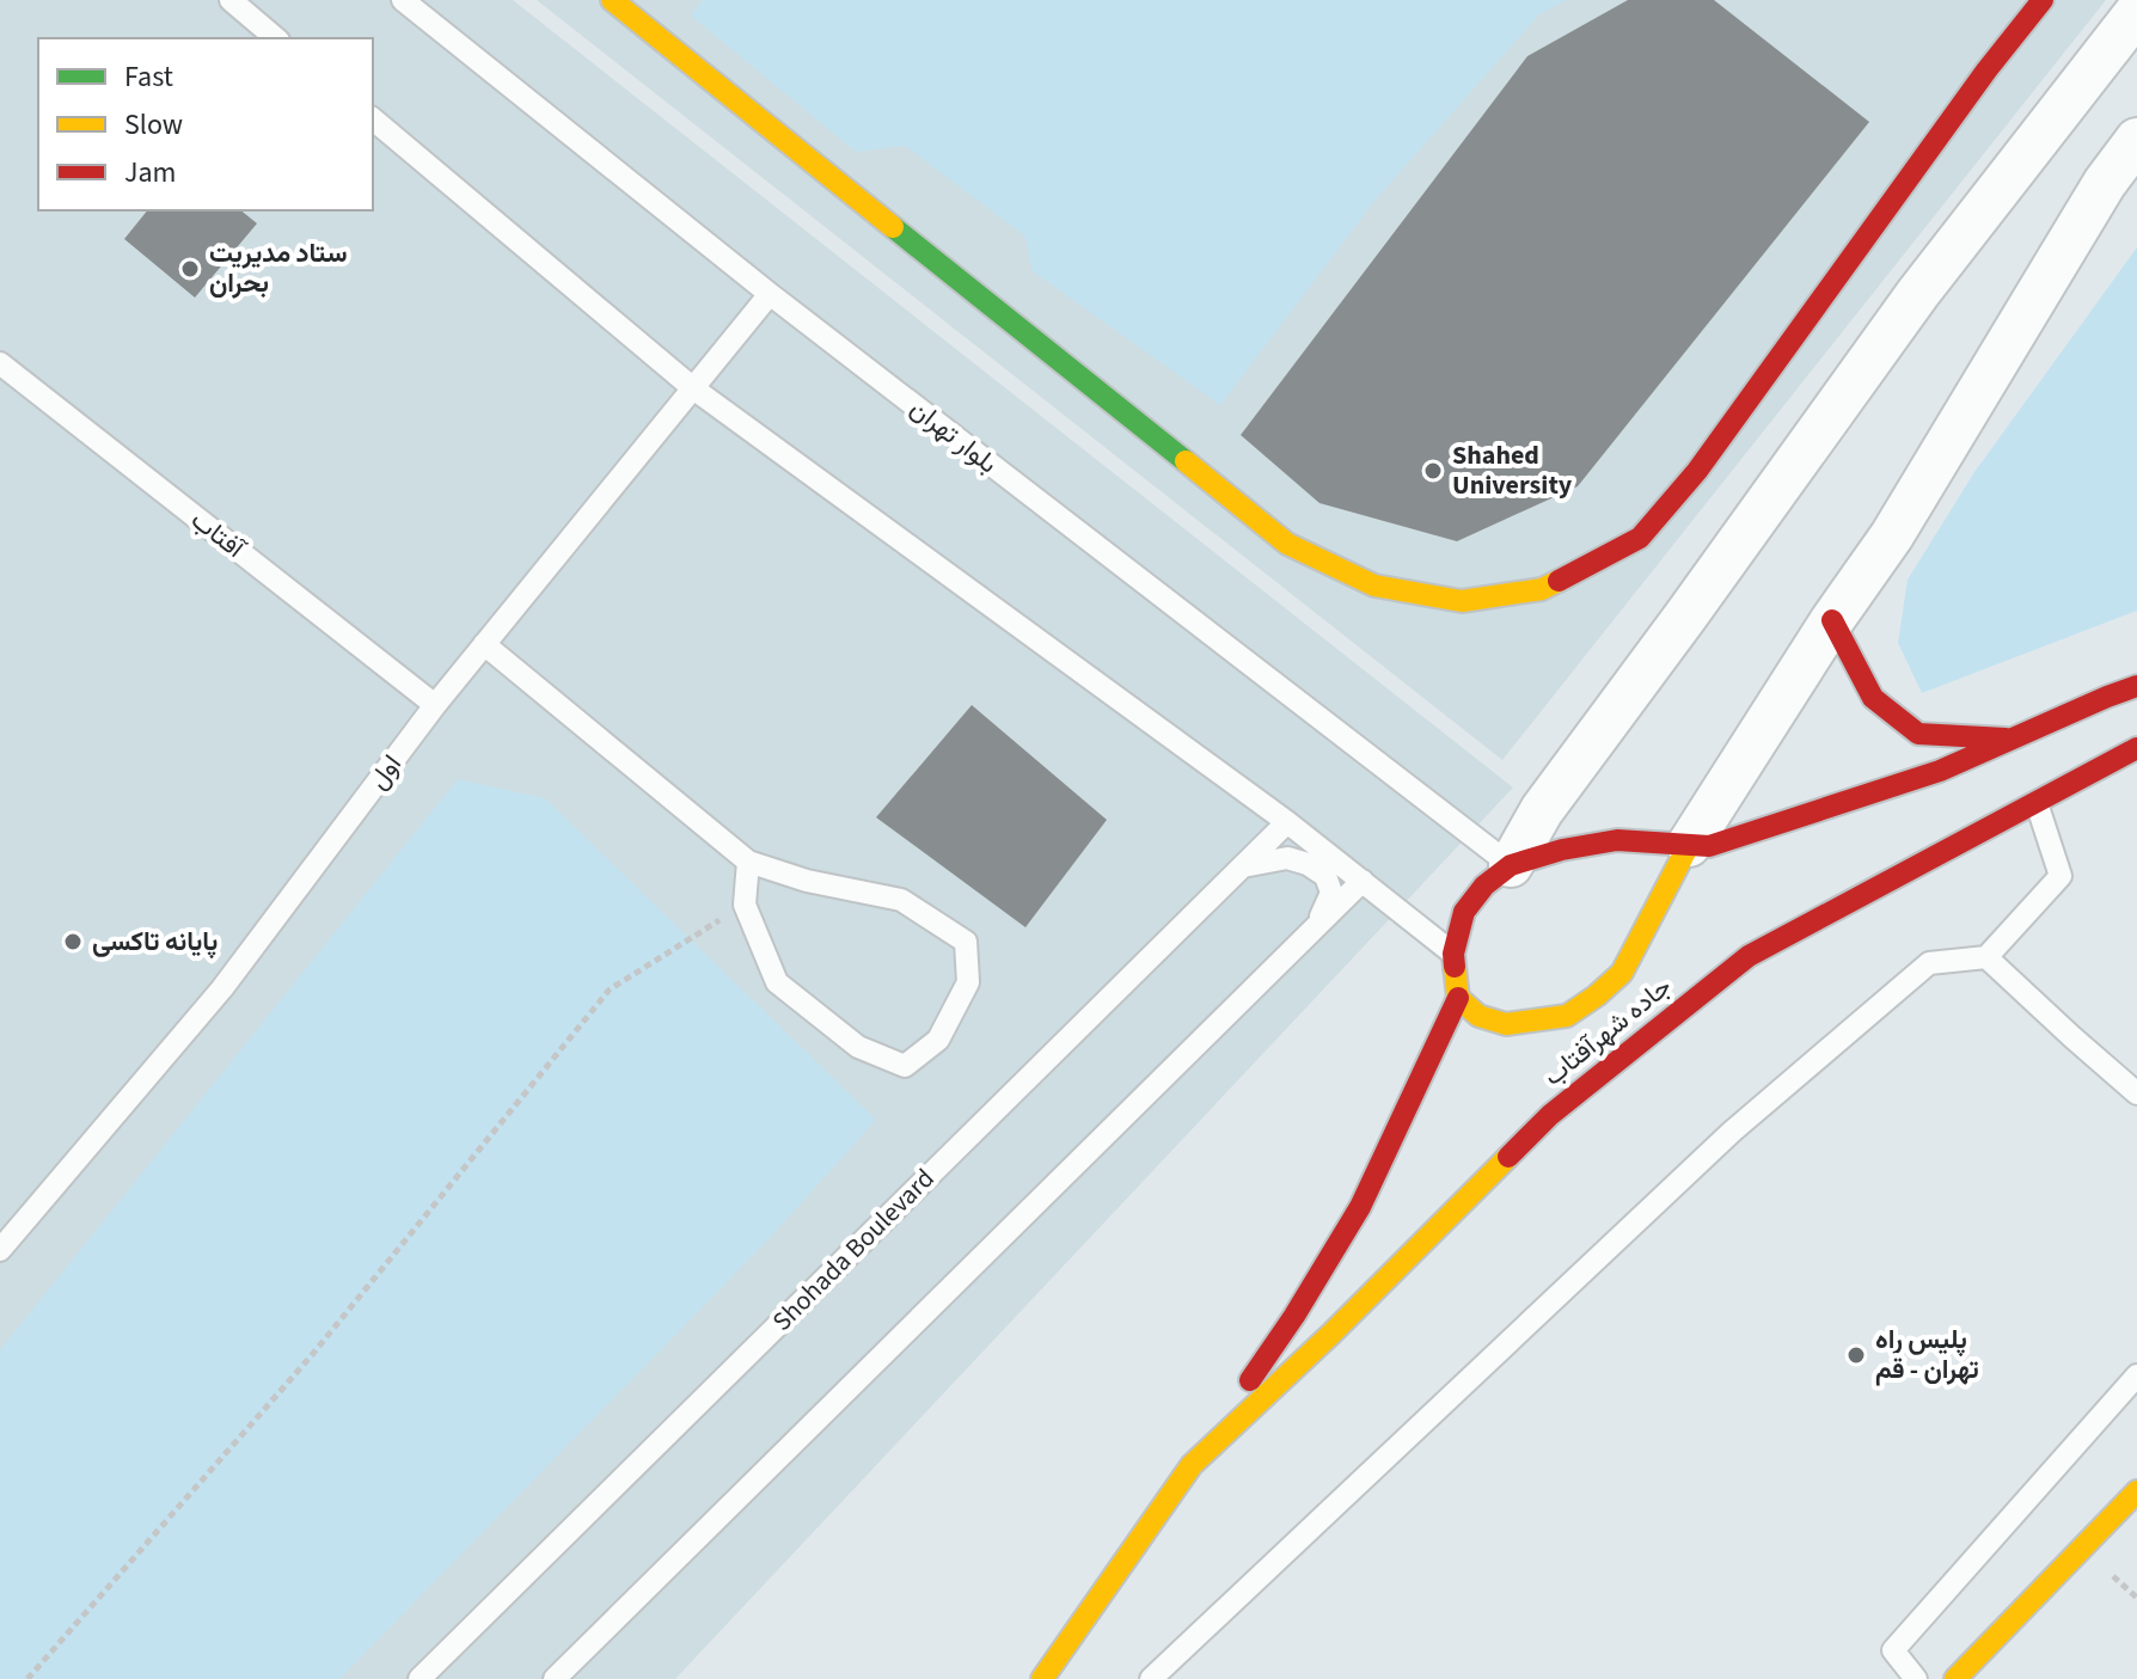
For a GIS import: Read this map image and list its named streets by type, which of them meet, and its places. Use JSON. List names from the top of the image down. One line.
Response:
{"streets":{"main road":["جاده شهرآفتاب"],"lane":["بلوار تهران","آفتاب","اول","Shohada Boulevard"]},"crossings":[["بلوار تهران","اول"],["آفتاب","اول"]],"places":["ستاد مدیریت بحران","Shahed University","پایانه تاکسی","پلیس راه تهران - قم"],"legend":["Fast","Slow","Jam"]}
